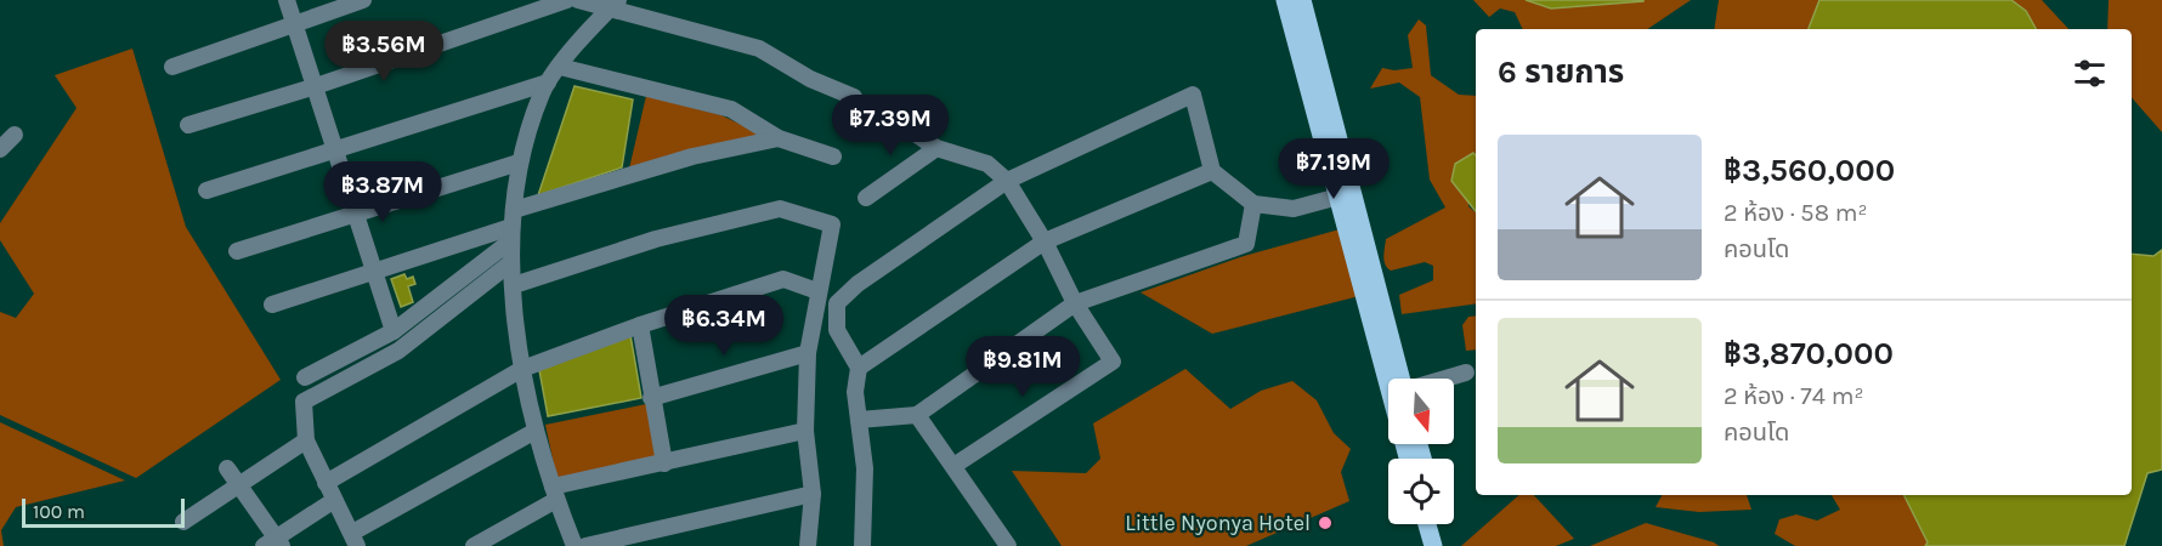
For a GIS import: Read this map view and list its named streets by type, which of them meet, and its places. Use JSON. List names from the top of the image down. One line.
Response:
{"places":["Little Nyonya Hotel"],"scale_bar":"100 m","north":"bottom","page":{"price":["฿3.56M","฿7.39M","฿7.19M","฿3.87M","฿6.34M","฿9.81M"],"heading":"6 รายการ","list":[{"name":"฿3,560,000","note":"2 ห้อง · 58 m² · คอนโด"},{"name":"฿3,870,000","note":"2 ห้อง · 74 m² · คอนโด"}],"scale":"100 m"}}
